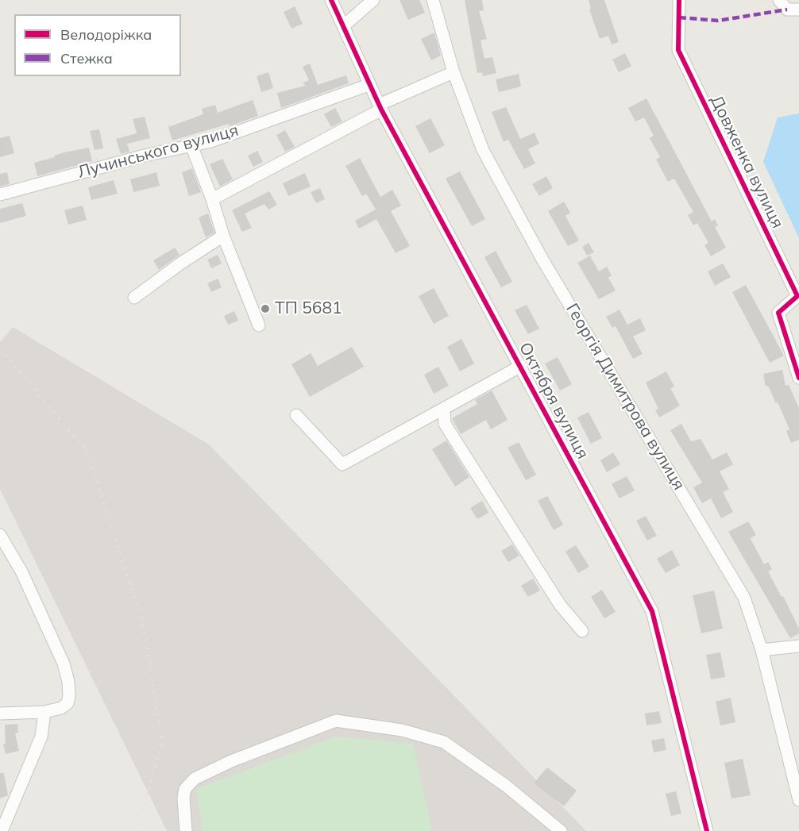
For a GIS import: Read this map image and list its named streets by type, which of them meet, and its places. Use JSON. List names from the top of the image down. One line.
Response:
{"streets":{"street":["Лучинського вулиця","Довженка вулиця","Георгія Димитрова вулиця","Октября вулиця"]},"crossings":[["Лучинського вулиця","Октября вулиця"]],"places":["ТП 5681"],"legend":["Велодоріжка","Стежка"]}
